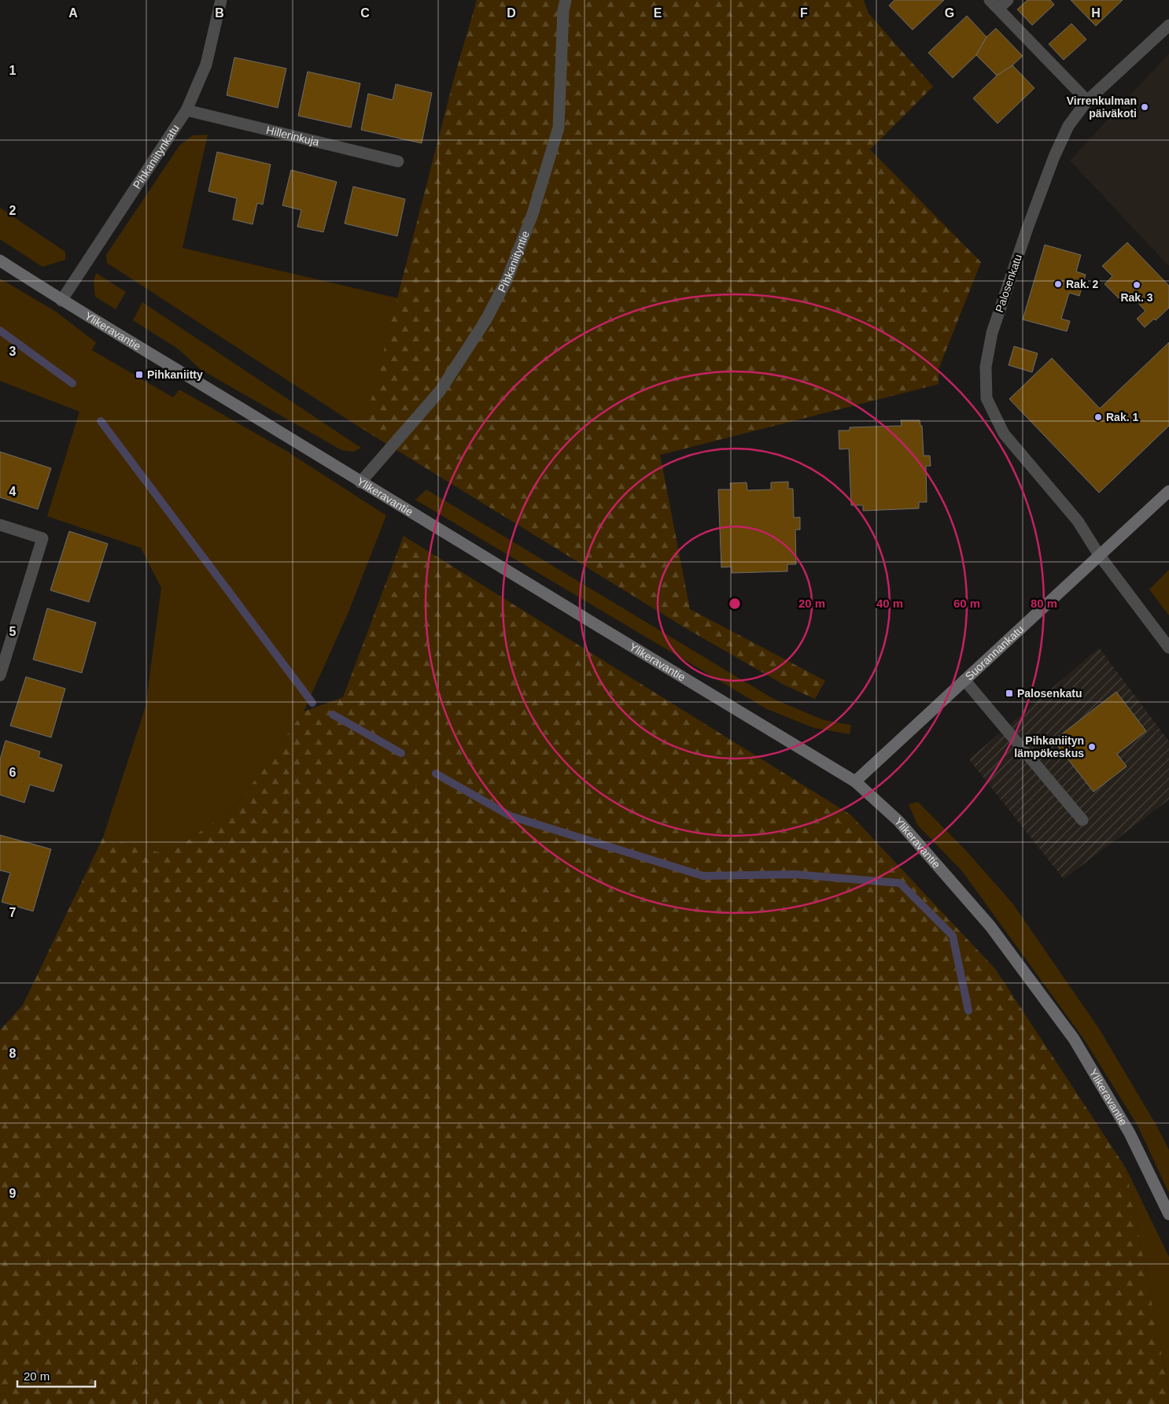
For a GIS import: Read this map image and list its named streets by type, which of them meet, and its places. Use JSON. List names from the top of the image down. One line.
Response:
{"streets":{"street":["Hillerinkuja","Pihkaniitynkatu","Pihkaniityntie","Palosenkatu","Ylikeravantie","Suorannankatu"]},"crossings":[["Hillerinkuja","Pihkaniitynkatu"],["Pihkaniitynkatu","Ylikeravantie"],["Pihkaniityntie","Ylikeravantie"],["Palosenkatu","Suorannankatu"],["Ylikeravantie","Suorannankatu"]],"places":{"other":["Virrenkulman päiväkoti","Rak. 2","Rak. 3","Rak. 1","Pihkaniityn lämpökeskus"],"transit":["Pihkaniitty","Palosenkatu"]},"scale_bar":"20 m","grid":{"columns":["A","B","C","D","E","F","G","H"],"rows":["1","2","3","4","5","6","7","8","9"]},"rings":["20 m","40 m","60 m","80 m"]}
